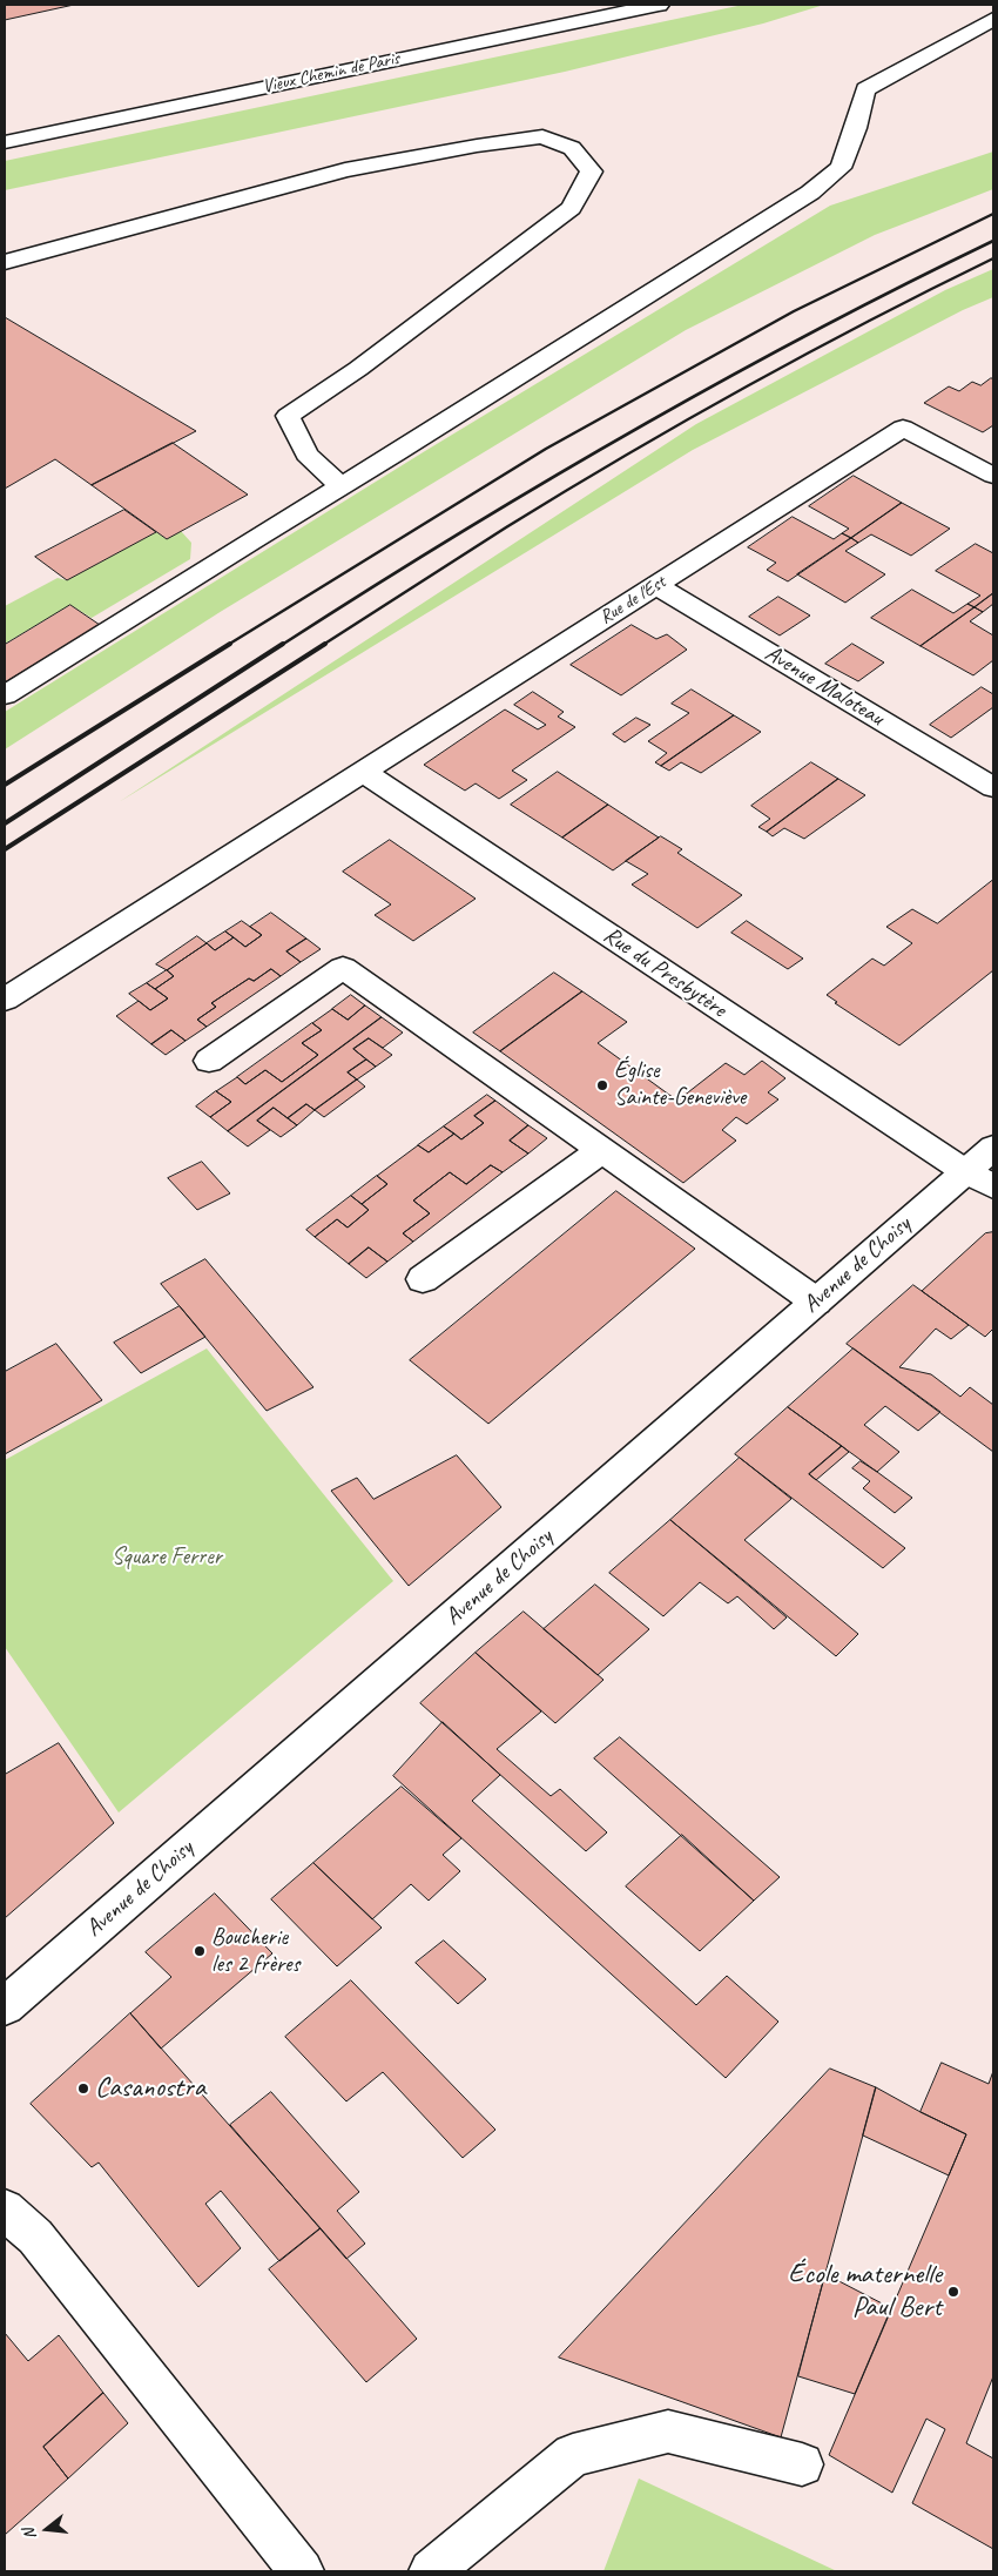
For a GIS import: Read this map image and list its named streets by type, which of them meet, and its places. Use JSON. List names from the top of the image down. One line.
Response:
{"streets":{"street":["Vieux Chemin de Paris","Rue de l'Est","Avenue Maloteau","Rue du Presbytère","Avenue de Choisy"]},"crossings":[["Rue de l'Est","Avenue Maloteau"],["Rue de l'Est","Rue du Presbytère"],["Rue du Presbytère","Avenue de Choisy"]],"parks":["Square Ferrer"],"places":["Église Sainte-Geneviève","Boucherie les 2 frères","Casanostra","École maternelle Paul Bert"],"north":"left"}
